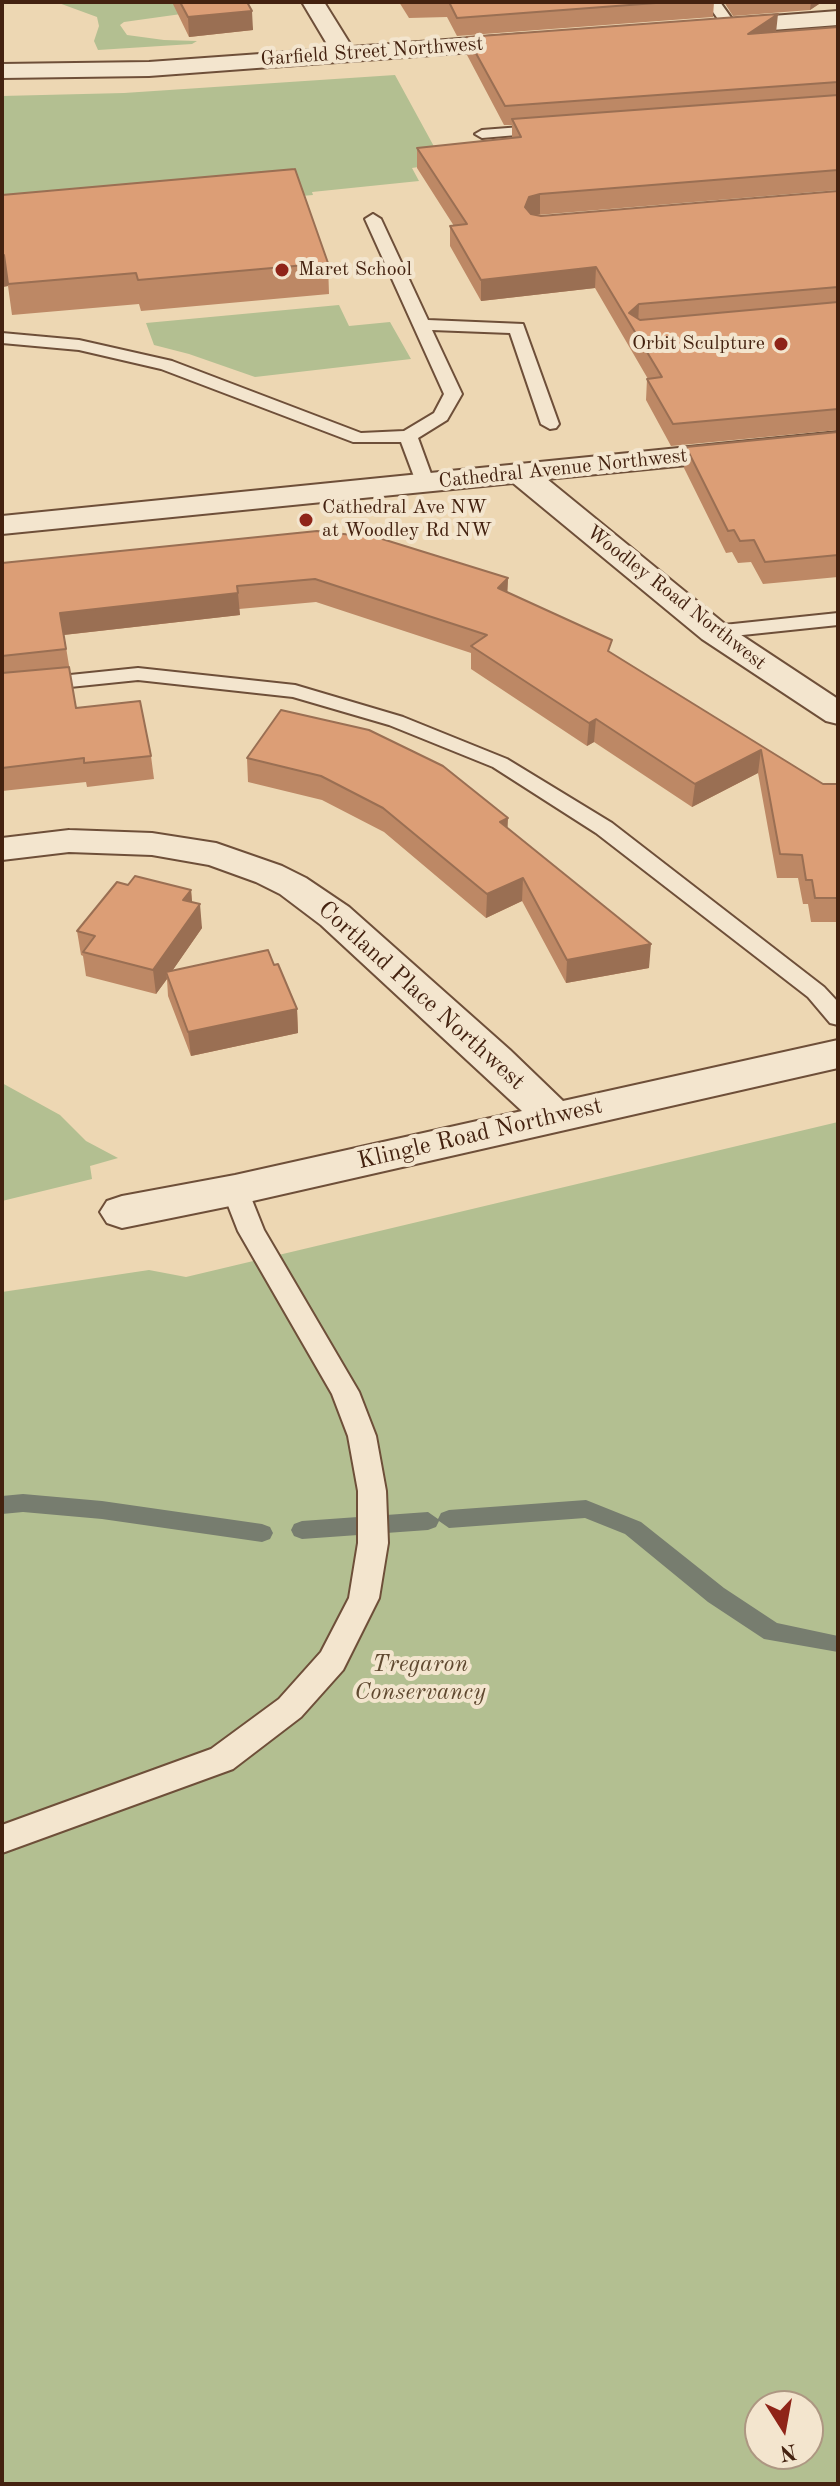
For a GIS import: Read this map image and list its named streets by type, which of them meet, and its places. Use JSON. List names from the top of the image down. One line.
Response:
{"streets":{"street":["Garfield Street Northwest","Cathedral Avenue Northwest","Woodley Road Northwest","Cortland Place Northwest","Klingle Road Northwest"]},"crossings":[["Cathedral Avenue Northwest","Woodley Road Northwest"],["Cortland Place Northwest","Klingle Road Northwest"]],"parks":["Tregaron Conservancy"],"places":["Maret School","Orbit Sculpture","Cathedral Ave NW at Woodley Rd NW"],"north":"bottom"}
